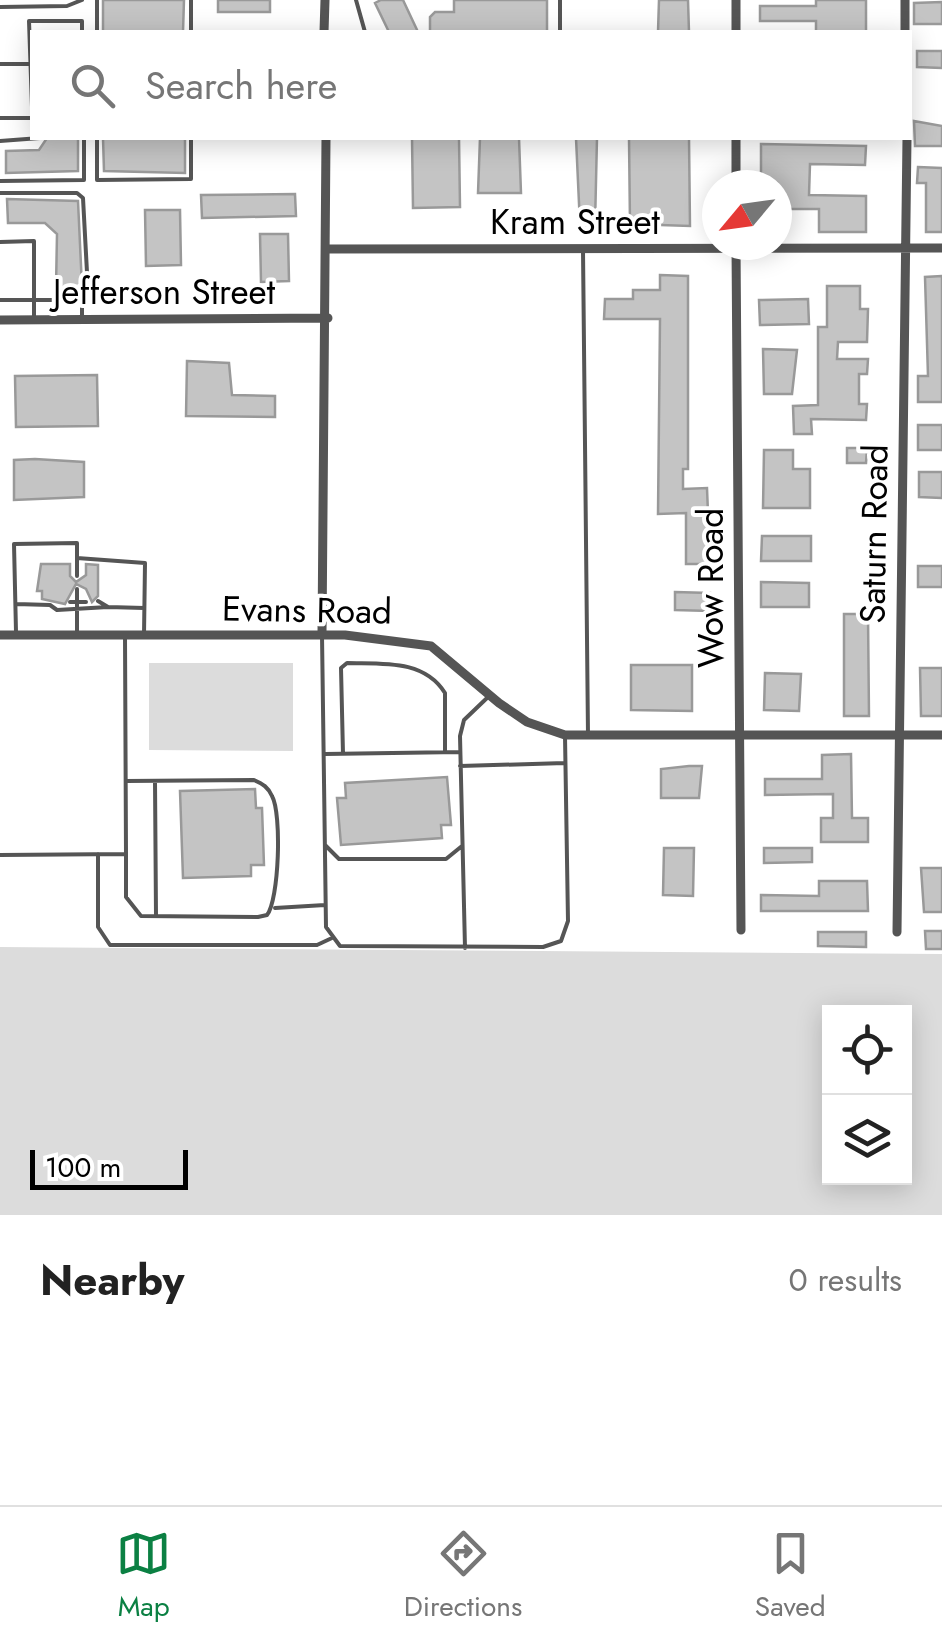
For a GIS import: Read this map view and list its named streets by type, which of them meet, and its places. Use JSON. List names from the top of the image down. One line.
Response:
{"streets":{"street":["Kram Street","Jefferson Street","Saturn Road","Wow Road","Evans Road"]},"crossings":[["Kram Street","Saturn Road"],["Saturn Road","Evans Road"],["Wow Road","Evans Road"]],"scale_bar":"100 m","north":"bottom left","page":{"search":"Search here","scale":"100 m","heading":["Nearby","0 results"],"nav":["Map","Directions","Saved"]}}
